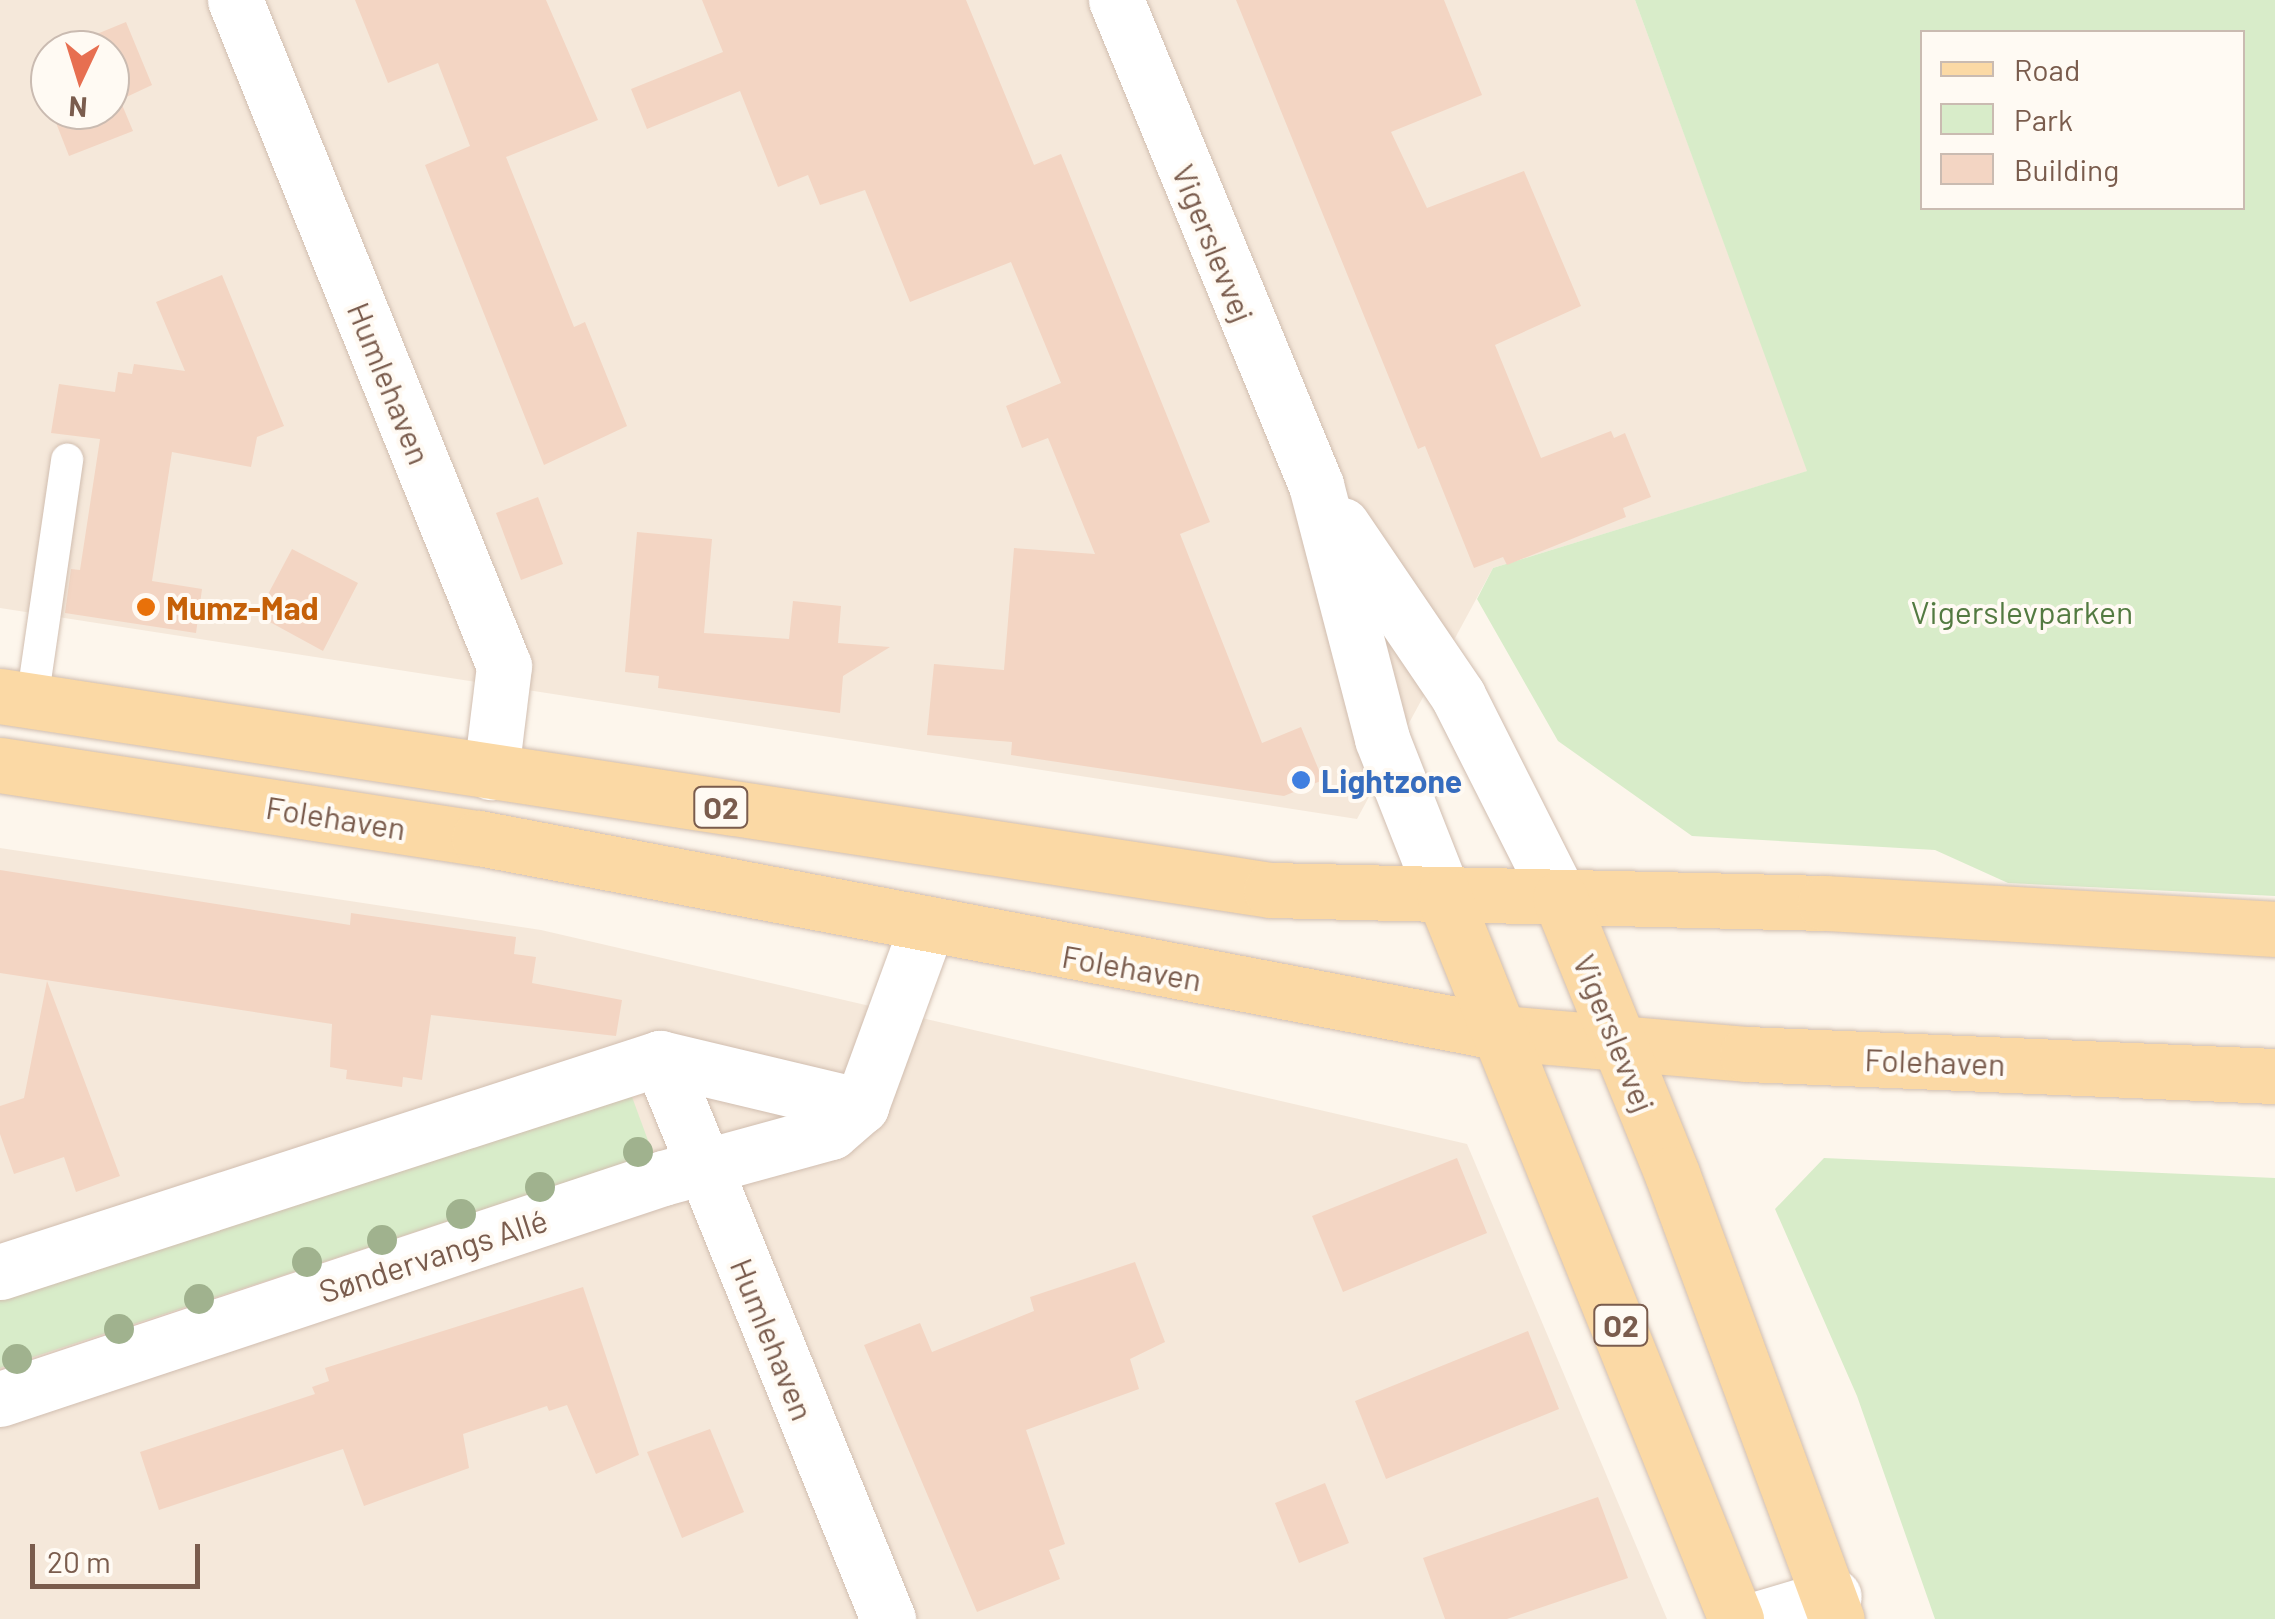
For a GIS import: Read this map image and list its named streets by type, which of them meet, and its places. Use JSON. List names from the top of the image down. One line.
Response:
{"streets":{"main road":["Vigerslevvej","O2","Folehaven"],"street":["Humlehaven","Søndervangs Allé"]},"crossings":[["Vigerslevvej","Folehaven"],["Humlehaven","Folehaven"],["Humlehaven","Søndervangs Allé"]],"parks":["Vigerslevparken"],"places":["Mumz-Mad","Lightzone"],"legend":["Road","Park","Building"],"scale_bar":"20 m","north":"bottom"}
